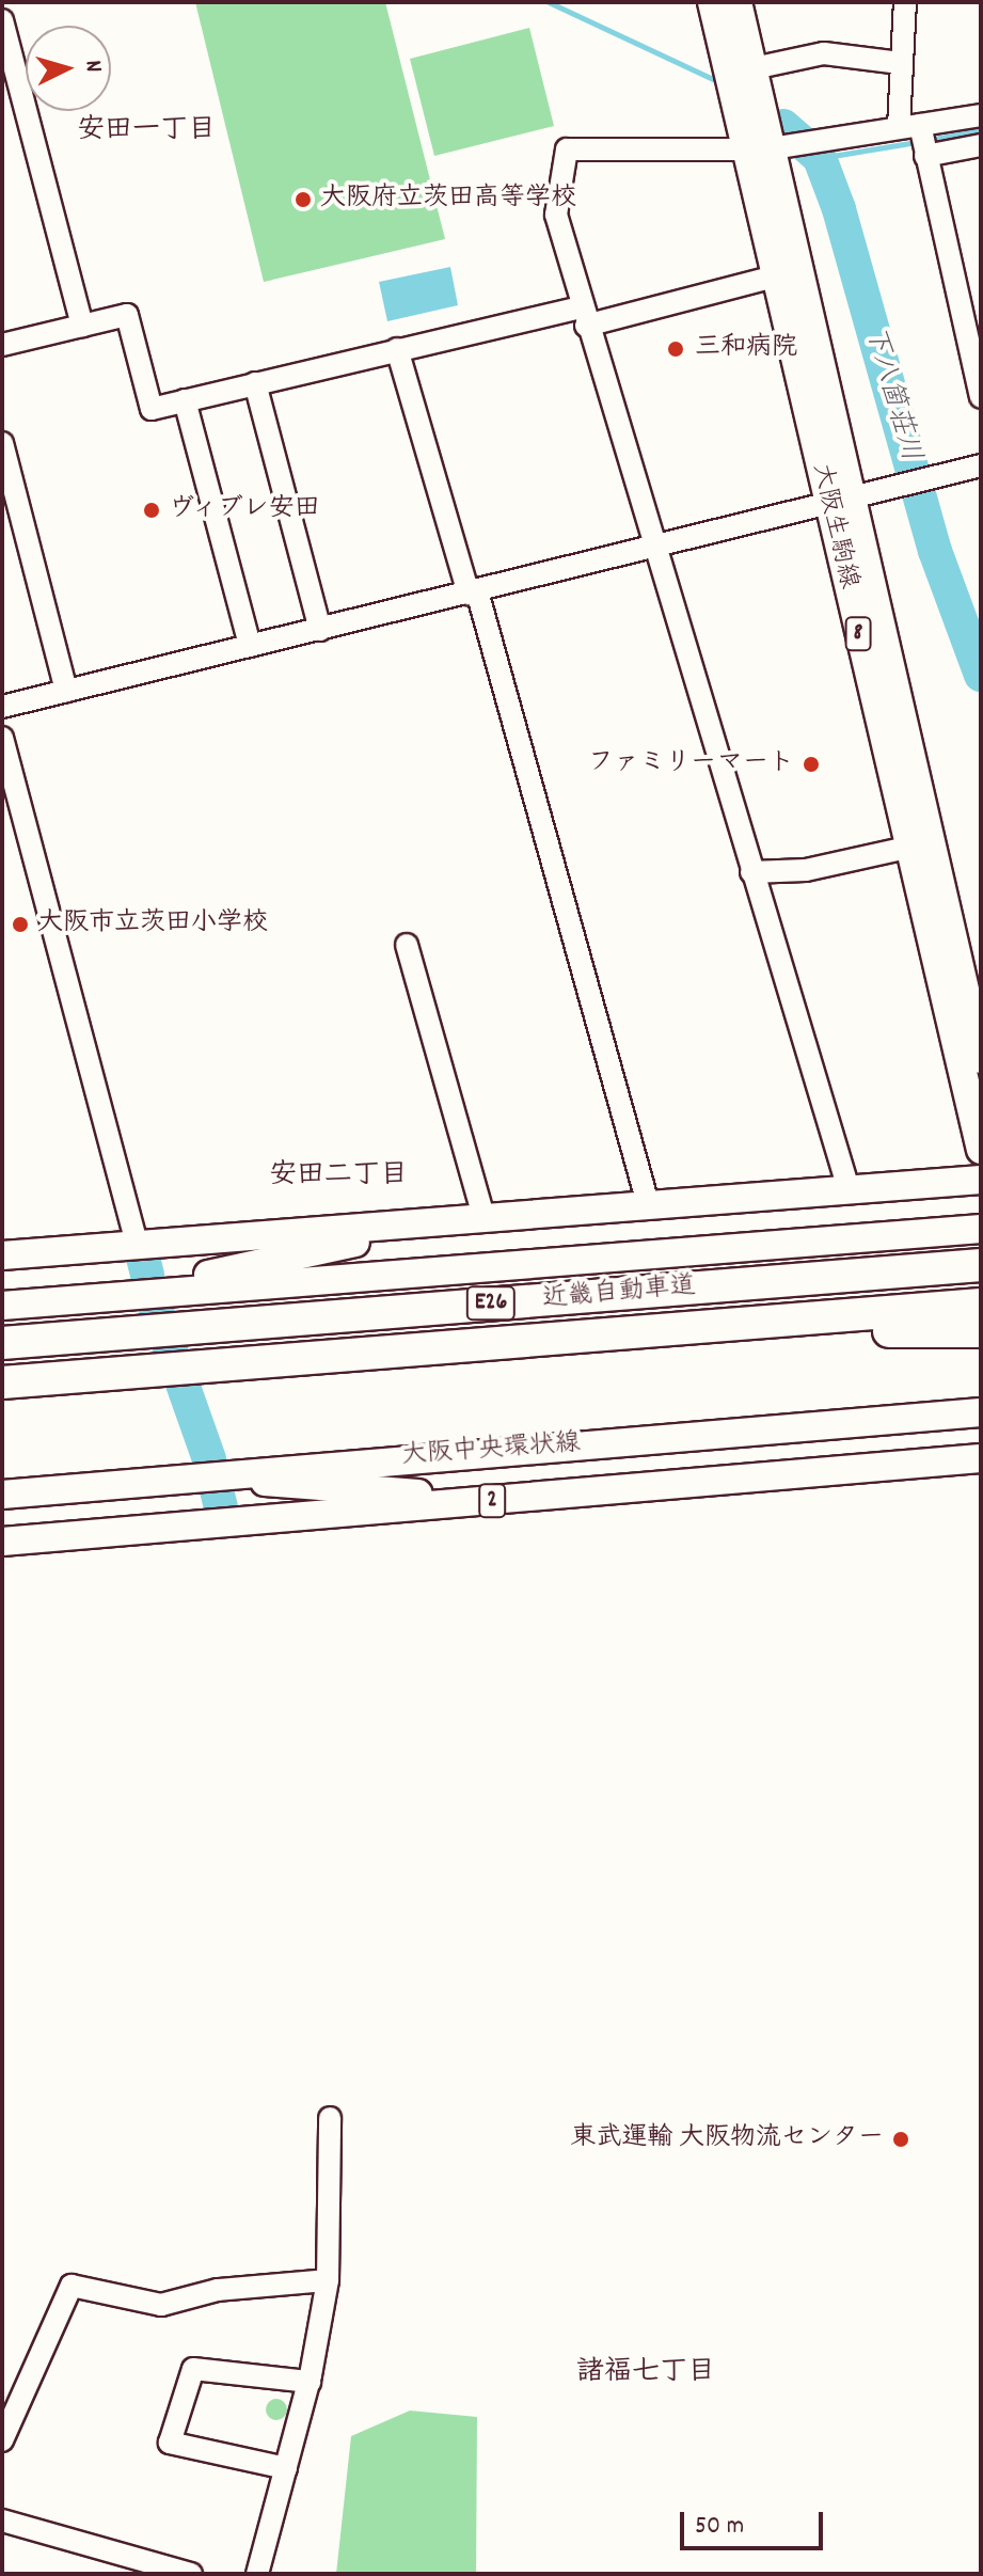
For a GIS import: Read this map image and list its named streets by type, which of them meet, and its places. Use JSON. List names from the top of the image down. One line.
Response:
{"streets":{"highway":["近畿自動車道","E26"],"main road":["大阪生駒線","8","大阪中央環状線","2"]},"districts":["安田一丁目","安田二丁目","諸福七丁目"],"water":["下八箇荘川"],"places":["大阪府立茨田高等学校","三和病院","ヴィブレ安田","ファミリーマート","大阪市立茨田小学校","東武運輸 大阪物流センター"],"scale_bar":"50 m","north":"right"}
